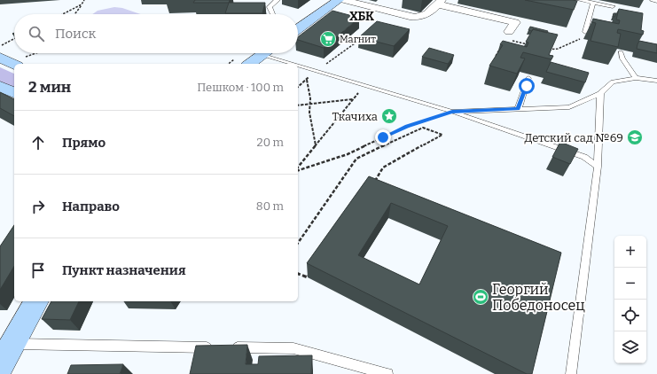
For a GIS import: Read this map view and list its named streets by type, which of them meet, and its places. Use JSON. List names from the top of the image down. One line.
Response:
{"districts":["ХБК"],"places":{"supermarket":["Магнит"],"place":["Ткачиха"],"school or university":["Детский сад №69"],"sports":["Георгий Победоносец"]},"page":{"search":"Поиск","heading":["2 мин","Пешком · 100 m"],"list":[["Прямо","20 m"],["Направо","80 m"],"Пункт назначения"],"map_buttons":["+","−"]}}
